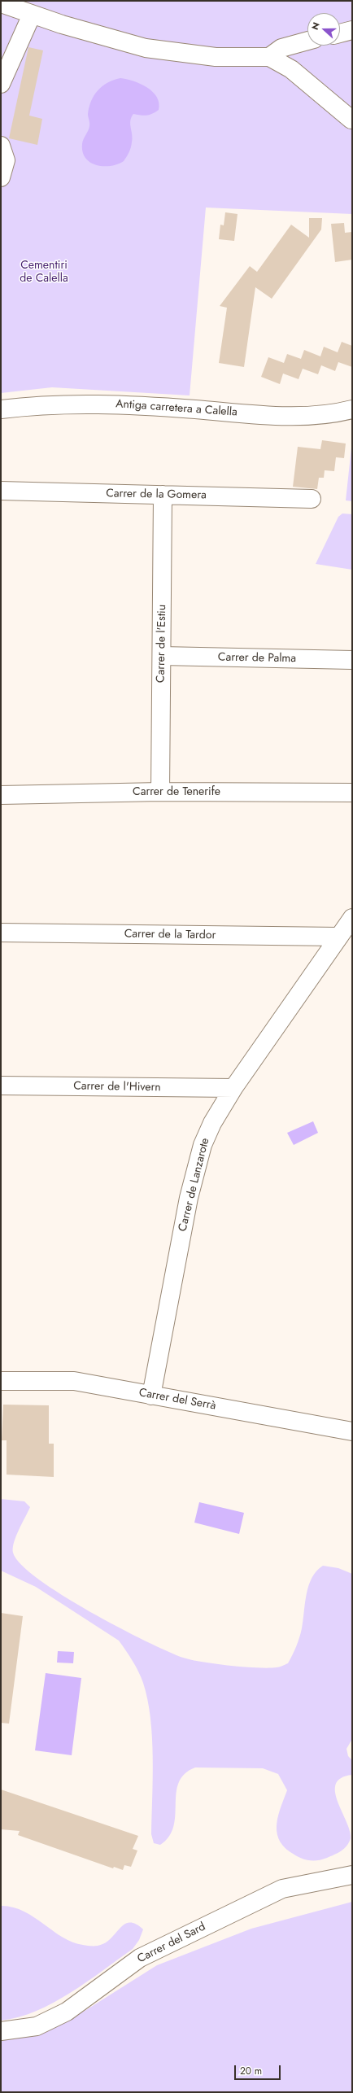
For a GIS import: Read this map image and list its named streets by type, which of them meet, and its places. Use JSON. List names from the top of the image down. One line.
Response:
{"streets":{"street":["Antiga carretera a Calella","Carrer de la Gomera","Carrer de l'Estiu","Carrer de Palma","Carrer de Tenerife","Carrer de la Tardor","Carrer de l'Hivern","Carrer de Lanzarote","Carrer del Serrà","Carrer del Sard"]},"crossings":[["Carrer de la Gomera","Carrer de l'Estiu"],["Carrer de l'Estiu","Carrer de Palma"],["Carrer de l'Estiu","Carrer de Tenerife"],["Carrer de la Tardor","Carrer de Lanzarote"],["Carrer de l'Hivern","Carrer de Lanzarote"],["Carrer de Lanzarote","Carrer del Serrà"]],"parks":["Cementiri de Calella"],"scale_bar":"20 m","north":"left"}
